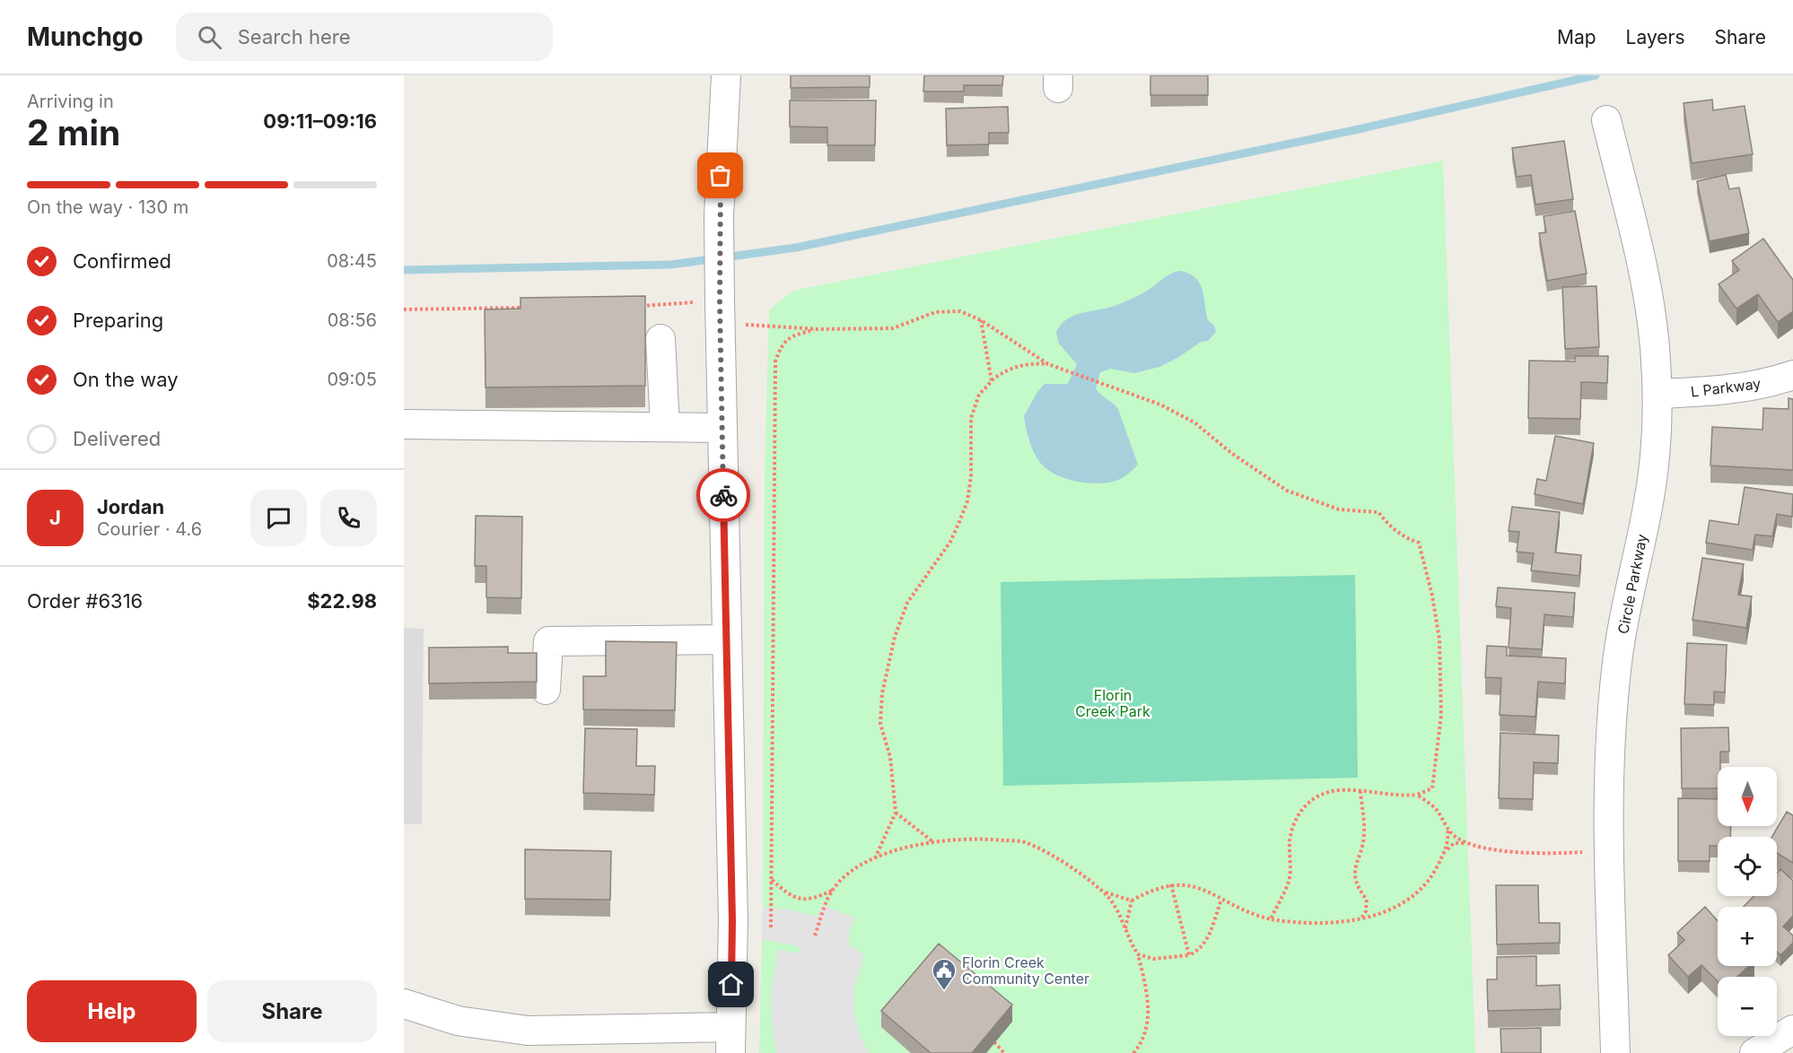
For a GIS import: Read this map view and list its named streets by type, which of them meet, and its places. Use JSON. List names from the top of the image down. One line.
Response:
{"streets":{"street":["L Parkway","Circle Parkway"]},"crossings":[["L Parkway","Circle Parkway"]],"parks":["Florin Creek Park"],"places":{"public building":["Florin Creek Community Center"]},"north":"bottom","page":{"header":"Munchgo","search":"Search here","nav":["Map","Layers","Share"],"heading":["2 min","Arriving in","09:11–09:16"],"panel":["Jordan","Courier · 4.6","Order #6316","$22.98"],"bar":"On the way · 130 m","list":[["Confirmed","08:45"],["Preparing","08:56"],["On the way","09:05"],"Delivered"],"round":"J","map_buttons":["+","−"],"buttons":["Help","Share"]}}
